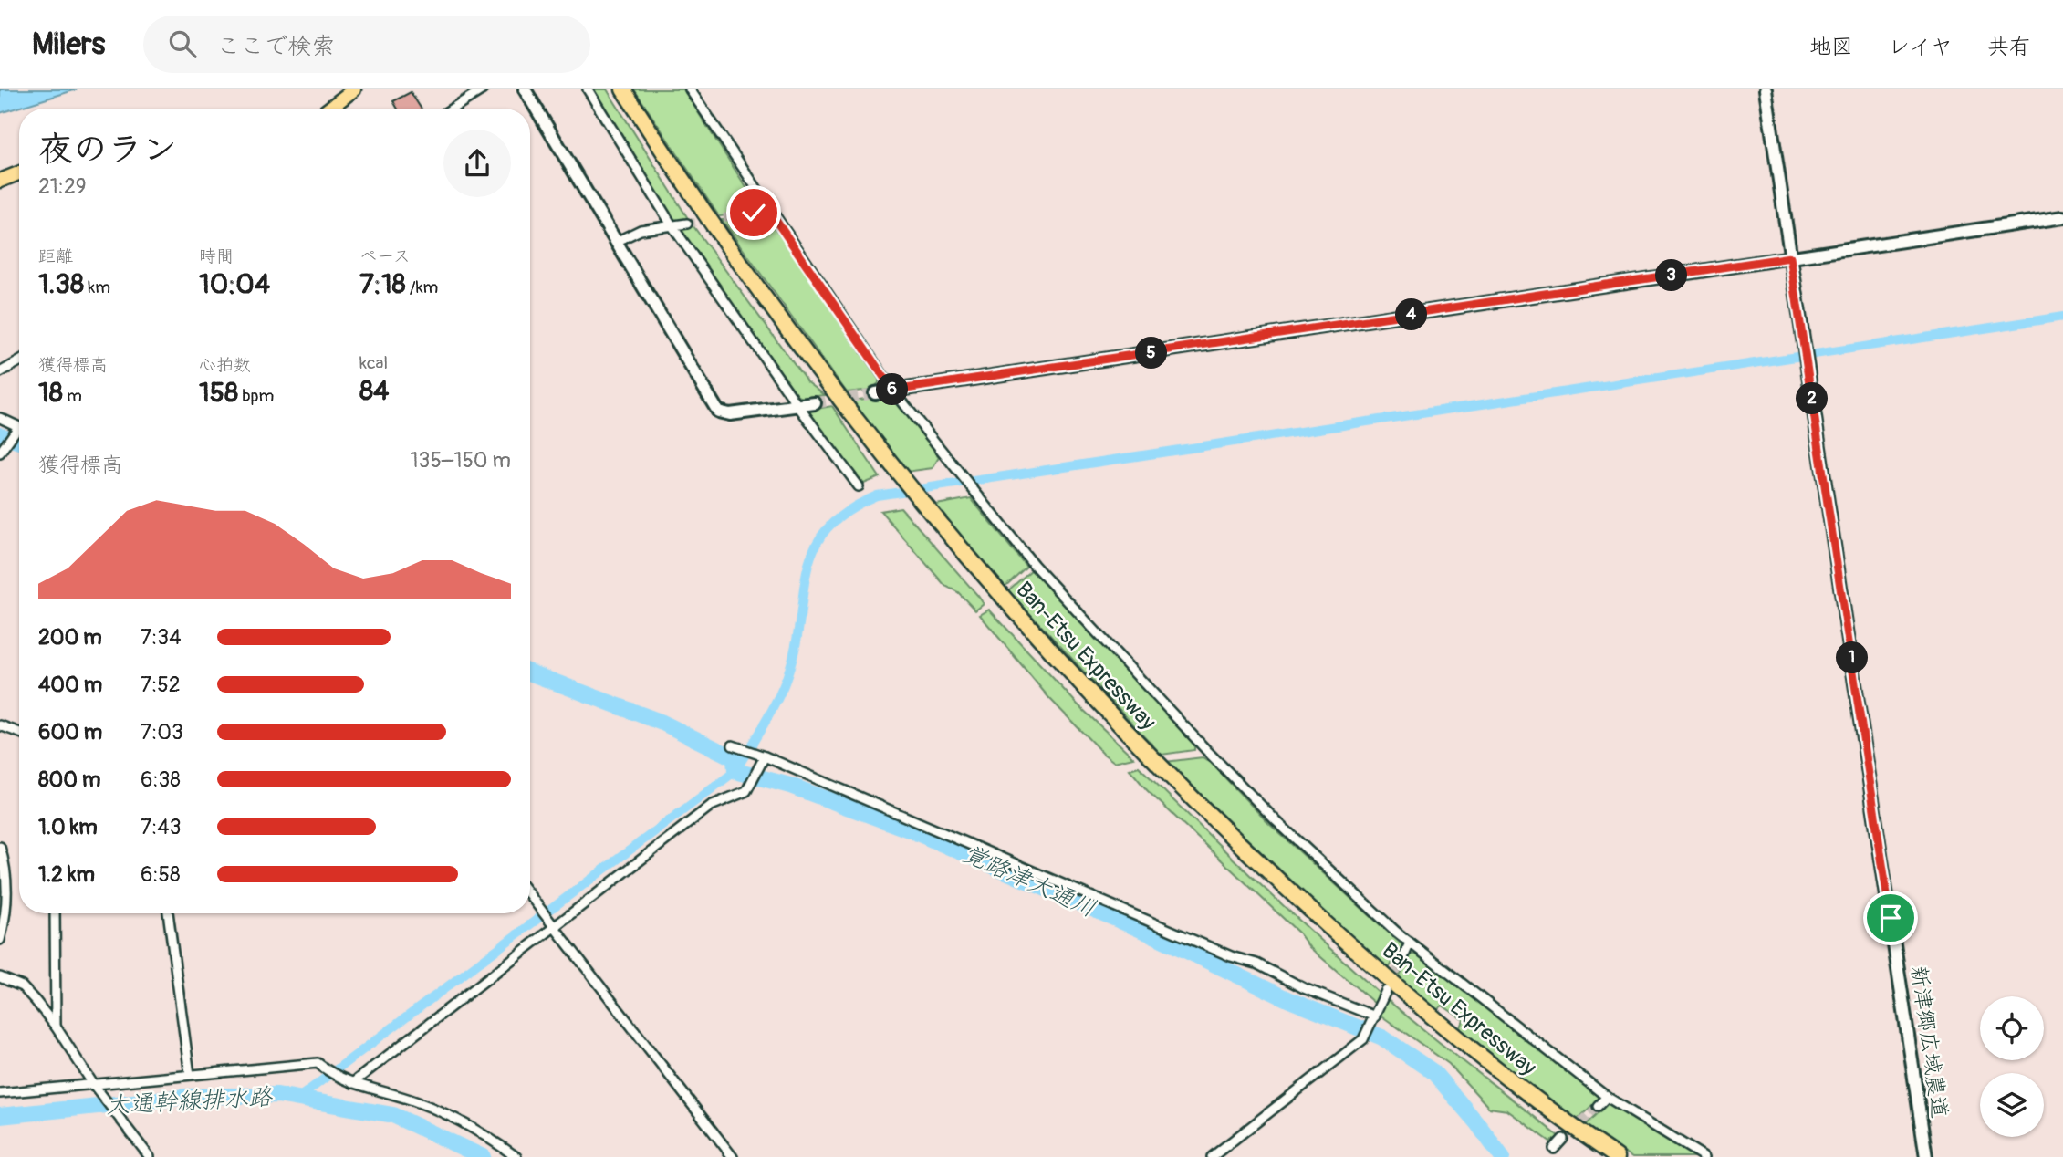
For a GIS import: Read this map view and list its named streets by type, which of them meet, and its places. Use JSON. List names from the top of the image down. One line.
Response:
{"streets":{"highway":["Ban-Etsu Expressway"],"street":["新津郷広域農道"]},"water":["覚路津大通川","大通幹線排水路"],"page":{"header":"Milers","search":"ここで検索","nav":["地図","レイヤ","共有"],"heading":["夜のラン","21:29"],"stats":[["距離","1.38 km"],["時間","10:04"],["ペース","7:18 /km"],["獲得標高","18 m"],["心拍数","158 bpm"],["kcal","84"]],"pins":["3","4","5","6","2","1"],"chart":["獲得標高","135–150 m"],"list":[{"name":"200 m","note":"7:34"},{"name":"400 m","note":"7:52"},{"name":"600 m","note":"7:03"},{"name":"800 m","note":"6:38"},{"name":"1.0 km","note":"7:43"},{"name":"1.2 km","note":"6:58"}]}}
